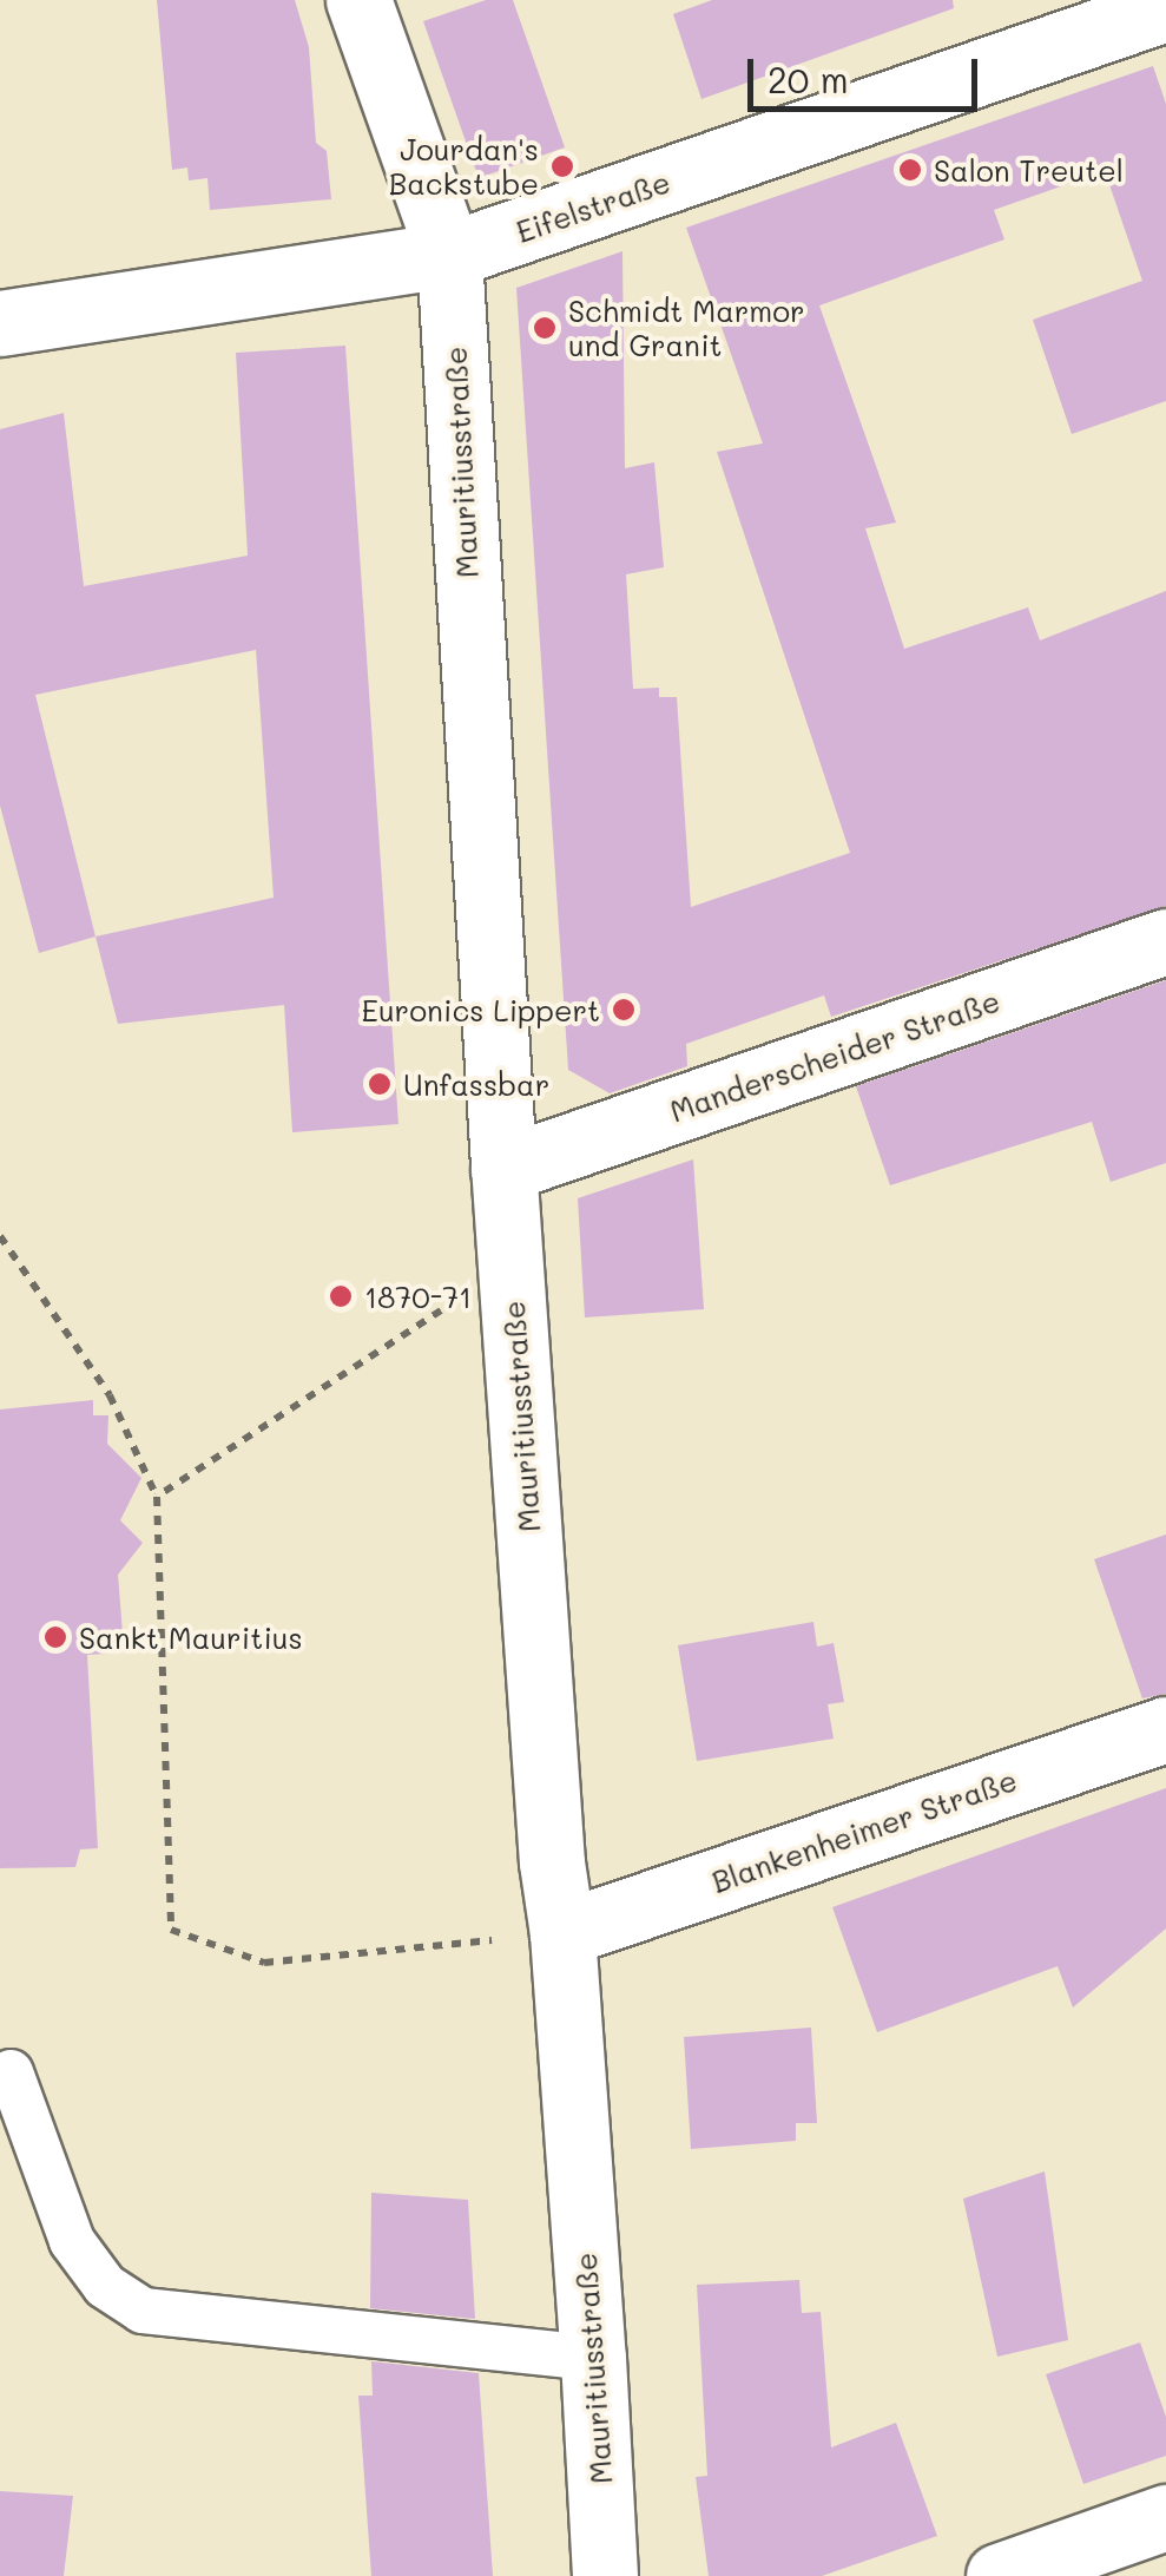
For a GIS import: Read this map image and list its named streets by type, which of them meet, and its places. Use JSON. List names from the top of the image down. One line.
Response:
{"streets":{"street":["Eifelstraße","Mauritiusstraße","Manderscheider Straße","Blankenheimer Straße"]},"crossings":[["Eifelstraße","Mauritiusstraße"],["Mauritiusstraße","Manderscheider Straße"],["Mauritiusstraße","Blankenheimer Straße"]],"places":["Jourdan's Backstube","Salon Treutel","Schmidt Marmor und Granit","Euronics Lippert","Unfassbar","1870-71","Sankt Mauritius"],"scale_bar":"20 m"}
